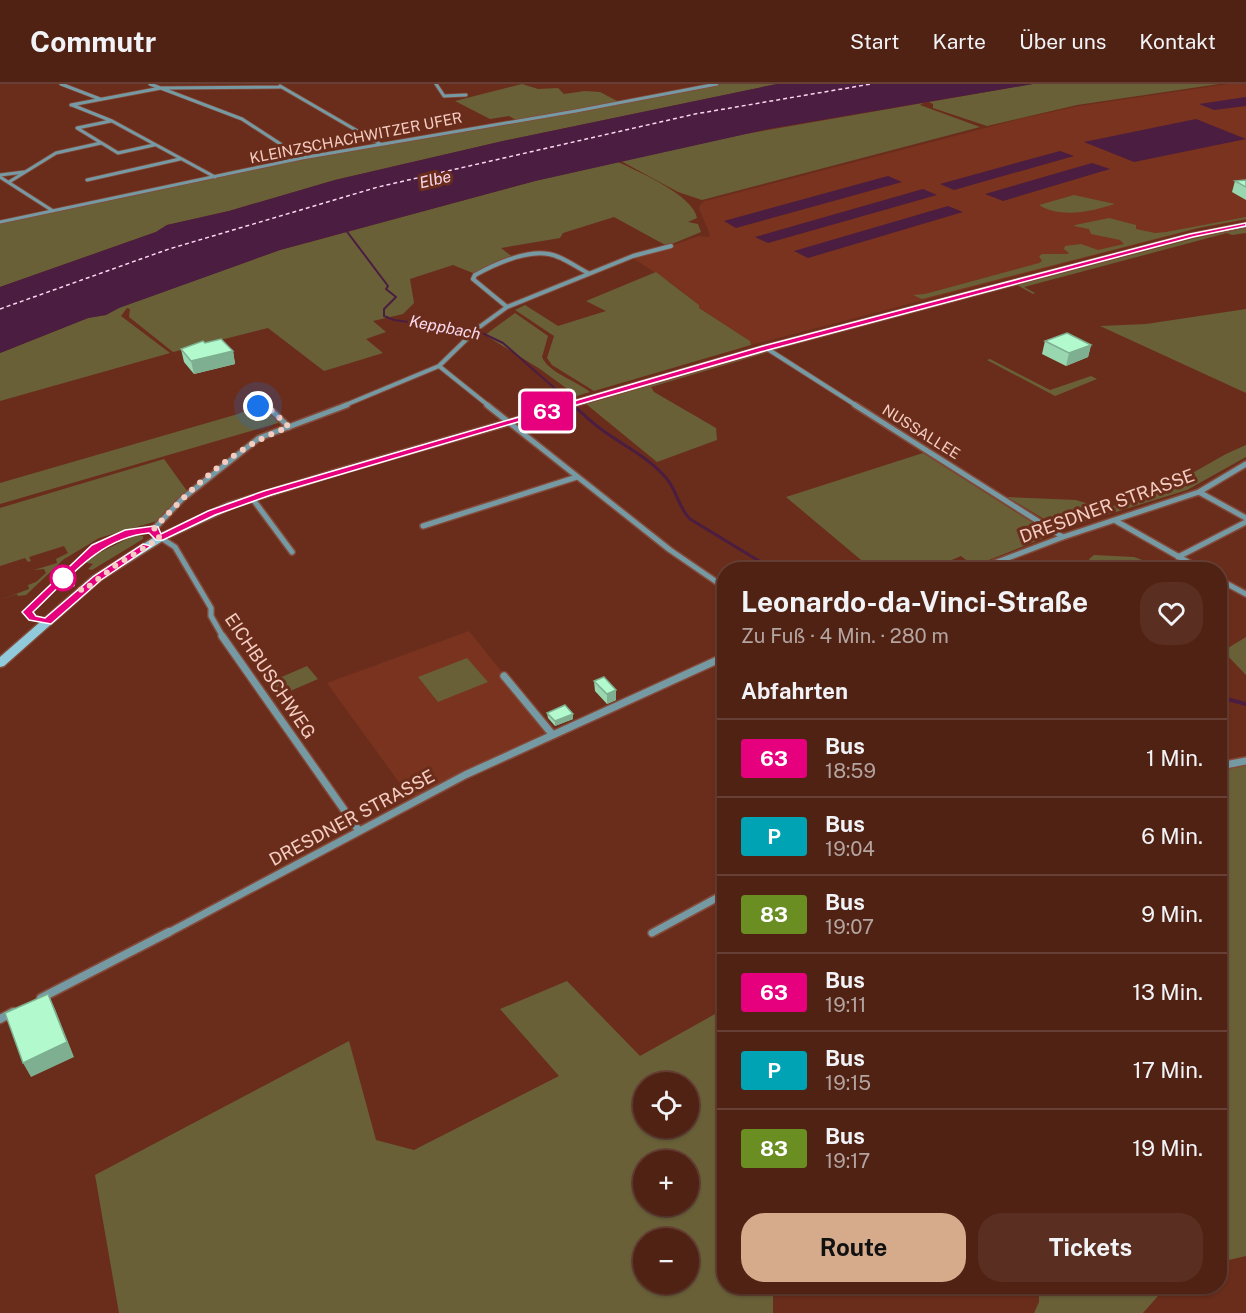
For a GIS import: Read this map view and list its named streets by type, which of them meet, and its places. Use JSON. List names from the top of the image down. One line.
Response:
{"streets":{"street":["KLEINZSCHACHWITZER UFER","NUSSALLEE","DRESDNER STRASSE","EICHBUSCHWEG"]},"crossings":[["NUSSALLEE","DRESDNER STRASSE"],["DRESDNER STRASSE","EICHBUSCHWEG"]],"water":["Elbe","Keppbach"],"lines":["bus line 63"],"page":{"header":"Commutr","nav":["Start","Karte","Über uns","Kontakt"],"on_map":"63","heading":[["Leonardo-da-Vinci-Straße","Zu Fuß · 4 Min. · 280 m"],"Abfahrten"],"list":[{"mark":"63","name":"Bus","note":"18:59","value":"1 Min."},{"mark":"P","name":"Bus","note":"19:04","value":"6 Min."},{"mark":"83","name":"Bus","note":"19:07","value":"9 Min."},{"mark":"63","name":"Bus","note":"19:11","value":"13 Min."},{"mark":"P","name":"Bus","note":"19:15","value":"17 Min."},{"mark":"83","name":"Bus","note":"19:17","value":"19 Min."}],"map_buttons":["+","−"],"buttons":["Route","Tickets"]}}
